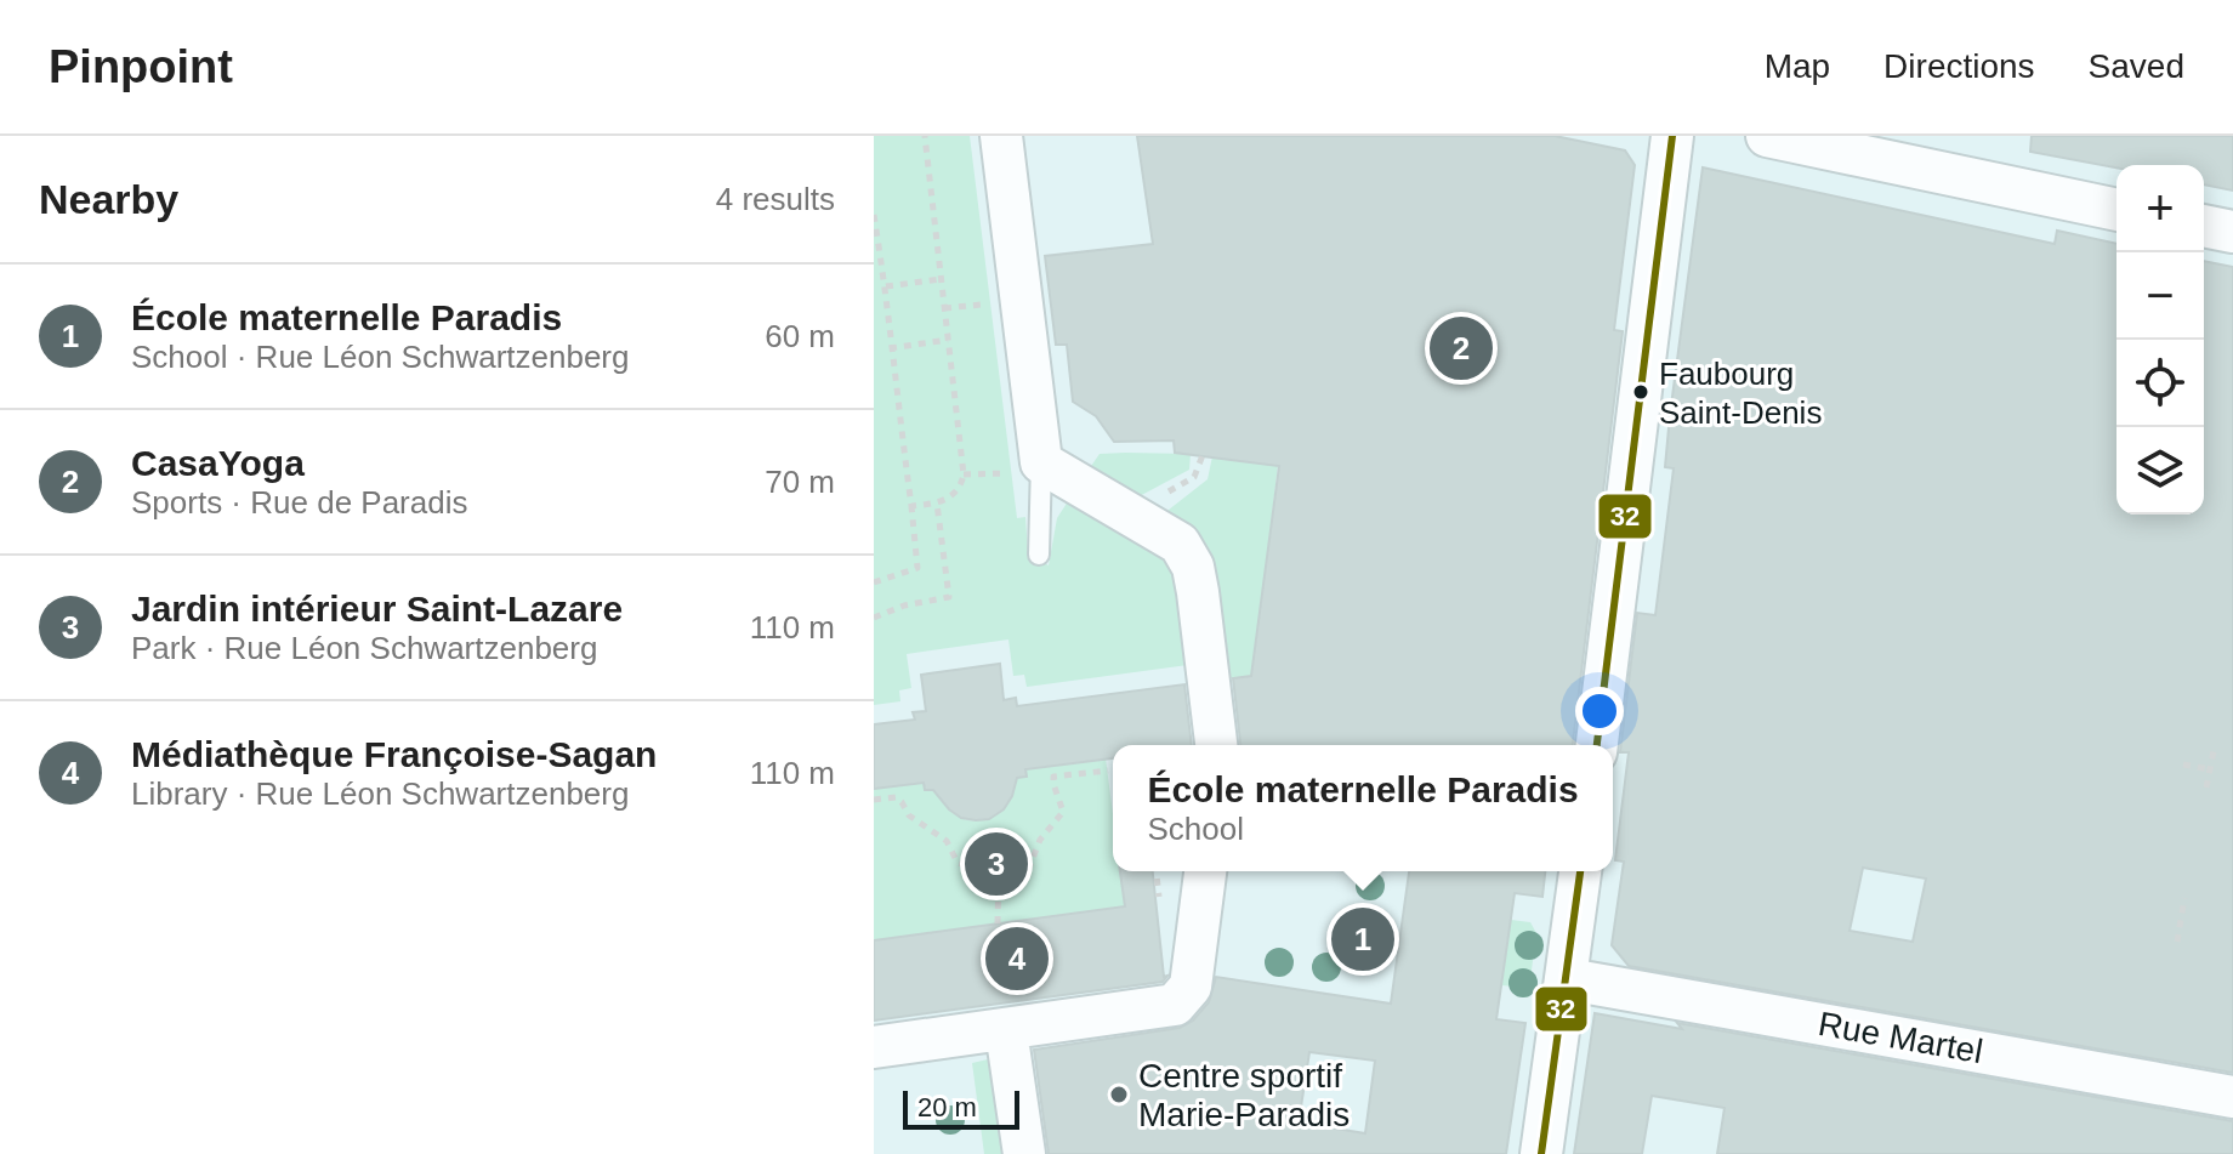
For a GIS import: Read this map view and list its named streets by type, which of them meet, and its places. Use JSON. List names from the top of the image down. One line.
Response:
{"streets":{"street":["Rue Martel"]},"places":["Faubourg Saint-Denis","Centre sportif Marie-Paradis"],"lines":["transit line 32"],"scale_bar":"20 m","page":{"header":"Pinpoint","nav":["Map","Directions","Saved"],"heading":["Nearby","4 results"],"map_buttons":["+","−"],"list":[{"mark":"1","name":"École maternelle Paradis","note":"School · Rue Léon Schwartzenberg","value":"60 m"},{"mark":"2","name":"CasaYoga","note":"Sports · Rue de Paradis","value":"70 m"},{"mark":"3","name":"Jardin intérieur Saint-Lazare","note":"Park · Rue Léon Schwartzenberg","value":"110 m"},{"mark":"4","name":"Médiathèque Françoise-Sagan","note":"Library · Rue Léon Schwartzenberg","value":"110 m"}],"pins":["2","3","1","4"],"popup":["École maternelle Paradis","School"],"scale":"20 m"}}
